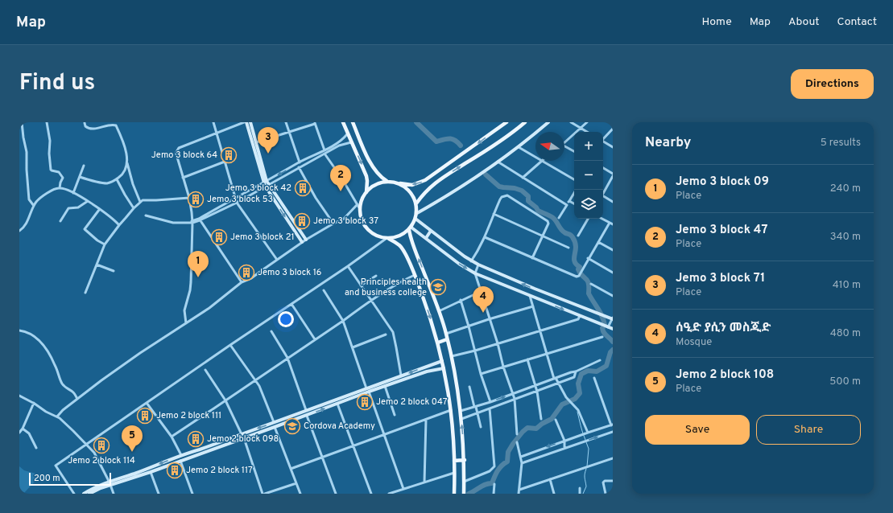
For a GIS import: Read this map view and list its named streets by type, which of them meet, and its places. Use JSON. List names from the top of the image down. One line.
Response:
{"places":{"building":["Jemo 3 block 64","Jemo 3 block 42","Jemo 3 block 53","Jemo 3 block 37","Jemo 3 block 21","Jemo 3 block 16","Jemo 2 block 047","Jemo 2 block 111","Jemo 2 block 098","Jemo 2 block 114","Jemo 2 block 117"],"school or university":["Principles health and business college","Cordova Academy"]},"scale_bar":"200 m","north":"left","page":{"header":"Map","nav":["Home","Map","About","Contact"],"title":"Find us","buttons":["Directions",["Save","Share"]],"heading":["Nearby","5 results"],"pins":["3","2","1","4","5"],"map_buttons":["+","−"],"list":[{"mark":"1","name":"Jemo 3 block 09","note":"Place","value":"240 m"},{"mark":"2","name":"Jemo 3 block 47","note":"Place","value":"340 m"},{"mark":"3","name":"Jemo 3 block 71","note":"Place","value":"410 m"},{"mark":"4","name":"ሰዒድ ያሲን መስጂድ","note":"Mosque","value":"480 m"},{"mark":"5","name":"Jemo 2 block 108","note":"Place","value":"500 m"}],"scale":"200 m"}}
